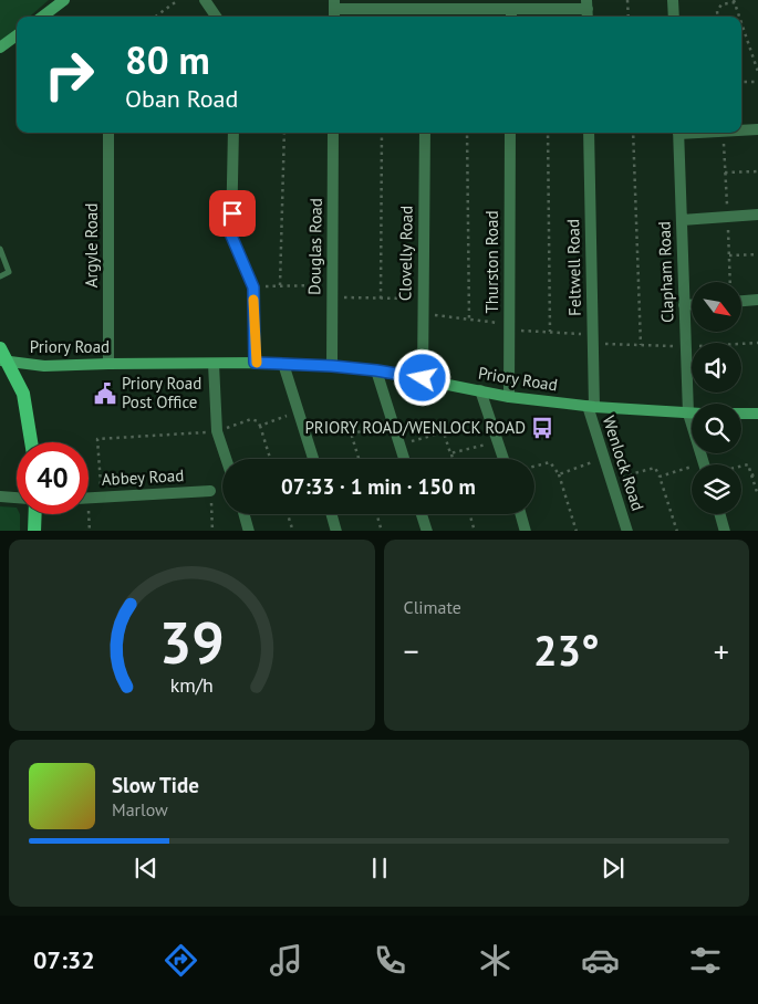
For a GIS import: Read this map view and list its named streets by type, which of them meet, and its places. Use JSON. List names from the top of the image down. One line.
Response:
{"streets":{"street":["Argyle Road","Douglas Road","Clovelly Road","Thurston Road","Feltwell Road","Clapham Road","Priory Road","Wenlock Road","Abbey Road"]},"crossings":[["Argyle Road","Priory Road"],["Douglas Road","Priory Road"],["Clovelly Road","Priory Road"],["Thurston Road","Priory Road"],["Feltwell Road","Priory Road"],["Feltwell Road","Wenlock Road"],["Clapham Road","Priory Road"],["Priory Road","Wenlock Road"]],"places":{"public building":["Priory Road Post Office"],"bus stop":["PRIORY ROAD/WENLOCK ROAD"]},"north":"bottom right","page":{"turn":["80 m","Oban Road"],"limit":"40","trip":"07:33 · 1 min · 150 m","tile":"Climate","heat":["−","23°","+"],"song":["Slow Tide","Marlow"],"tabs":"07:32","gauge":["39","km/h"]}}
